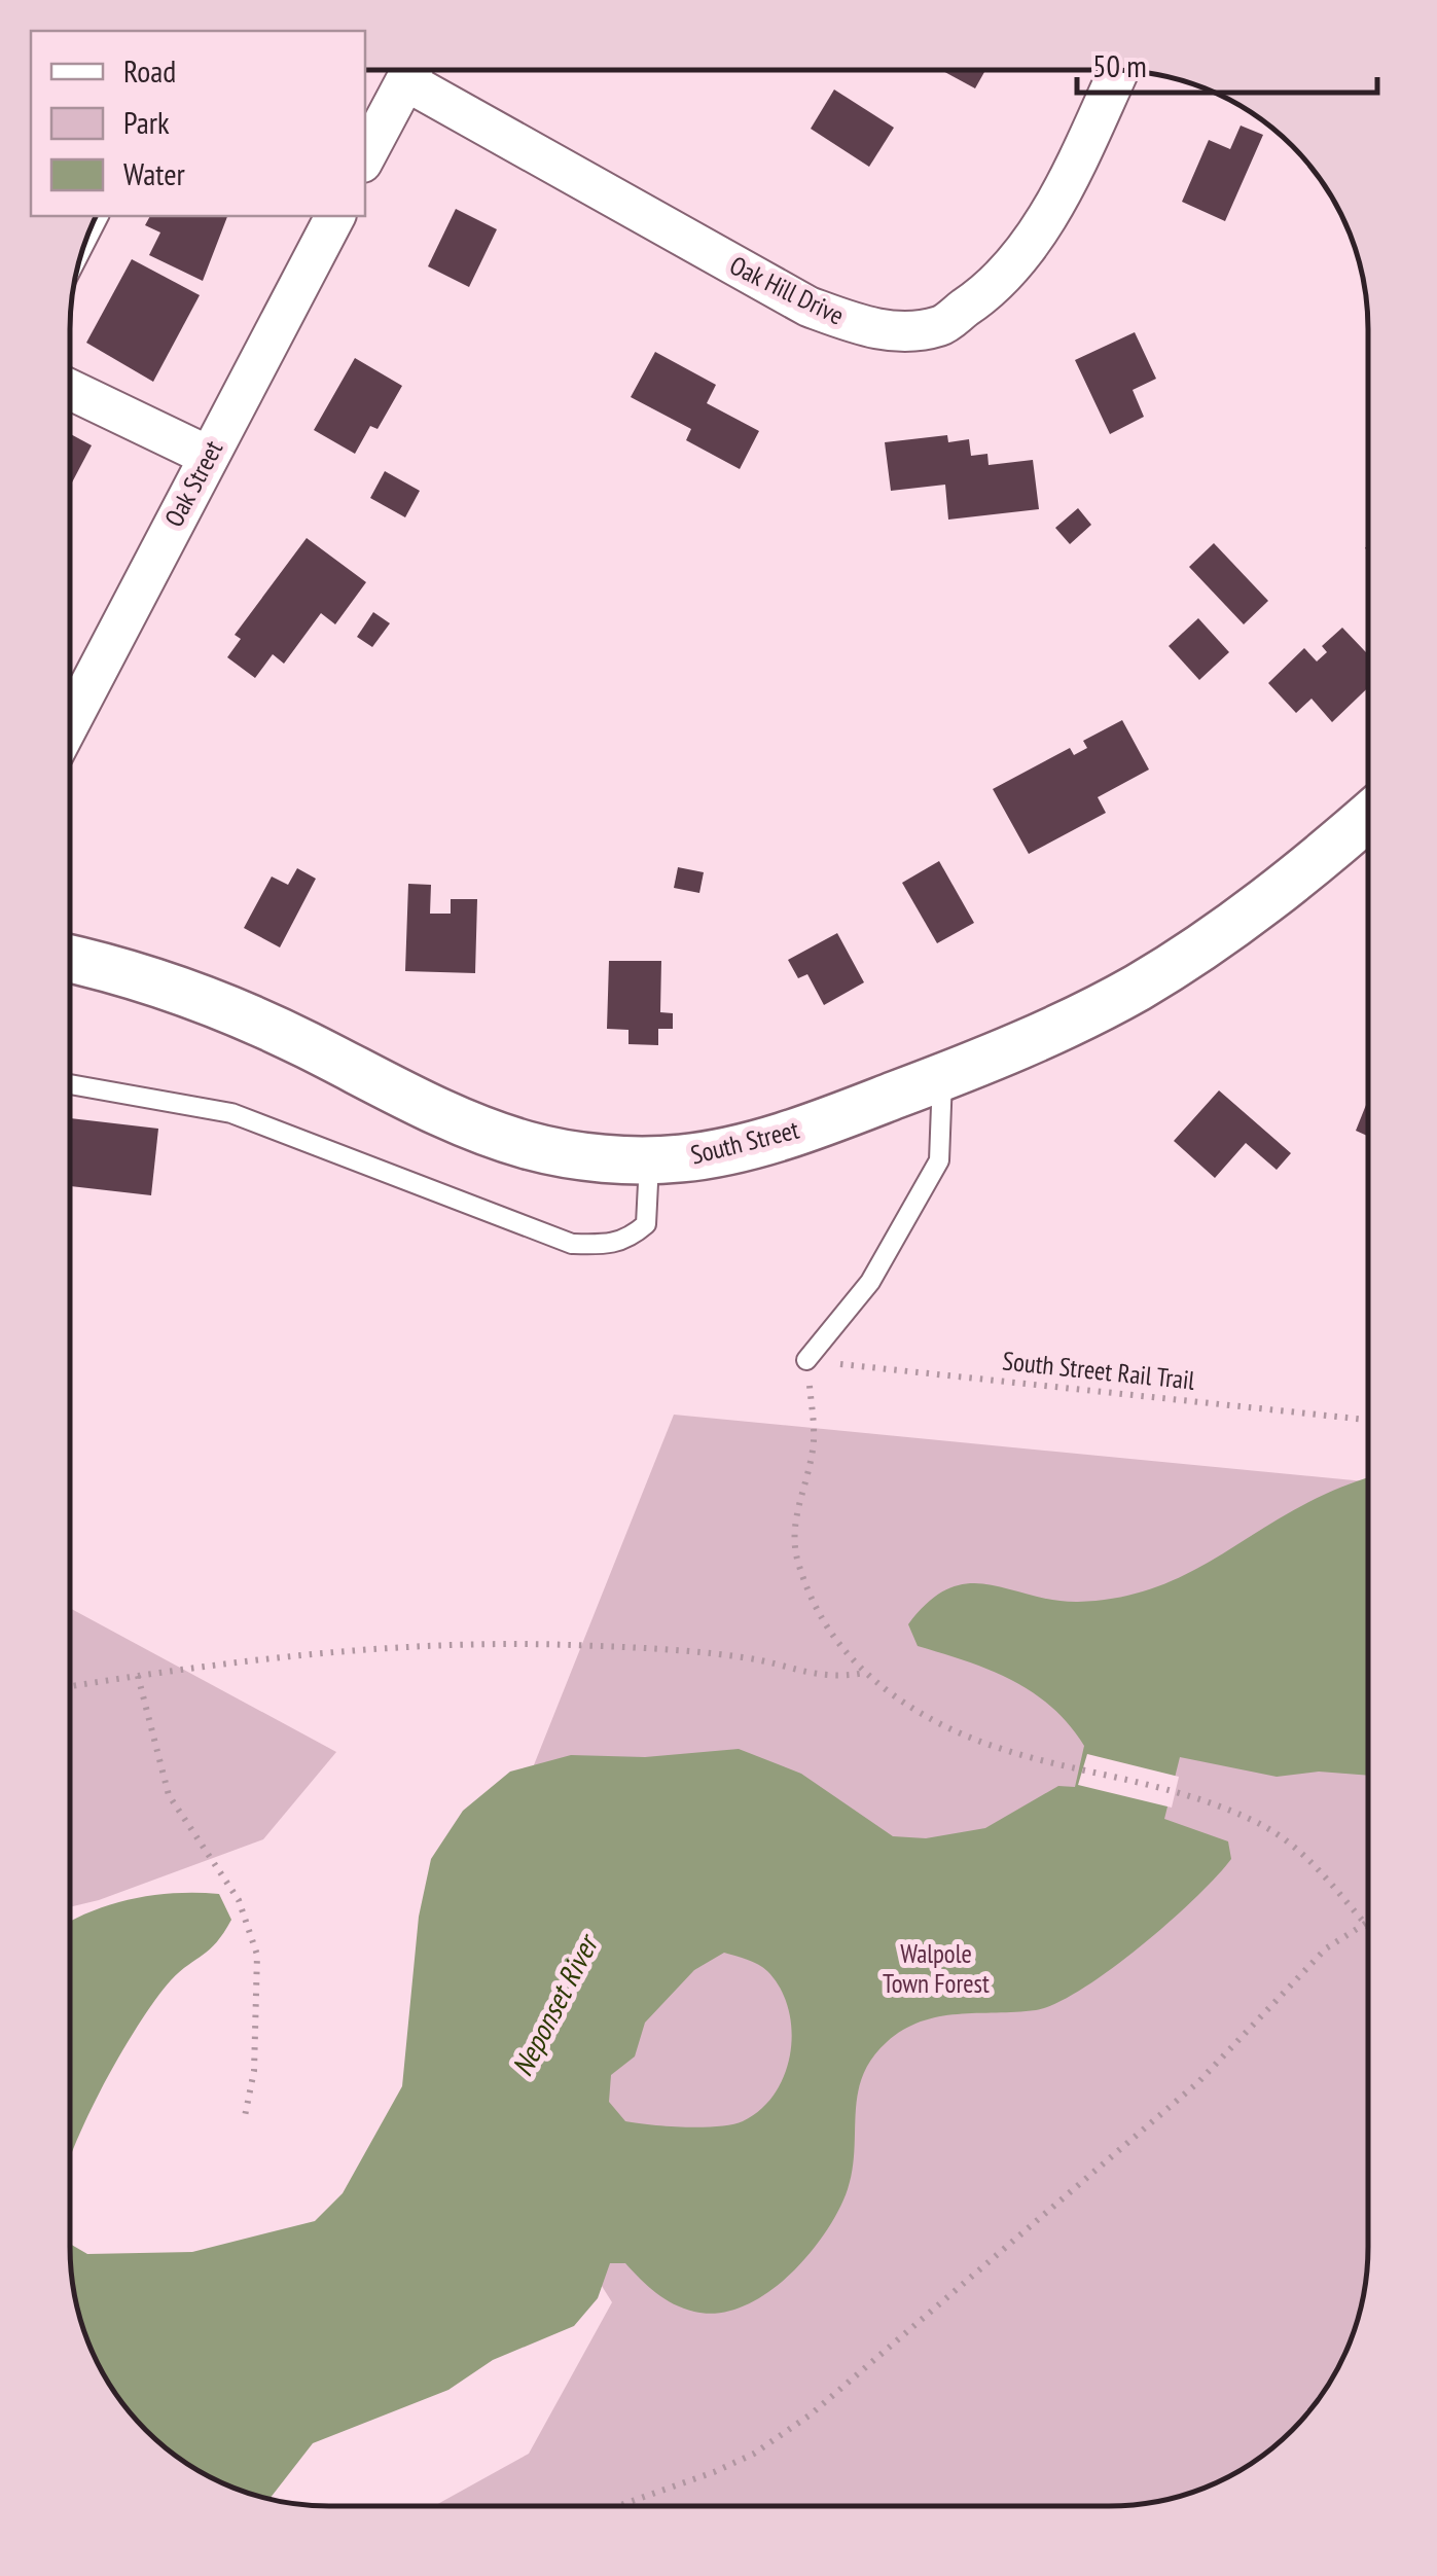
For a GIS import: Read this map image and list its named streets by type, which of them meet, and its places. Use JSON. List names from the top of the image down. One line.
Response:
{"streets":{"street":["Oak Hill Drive","Oak Street","South Street"],"path":["South Street Rail Trail"]},"water":["Neponset River"],"parks":["Walpole Town Forest"],"legend":["Road","Park","Water"],"scale_bar":"50 m"}
